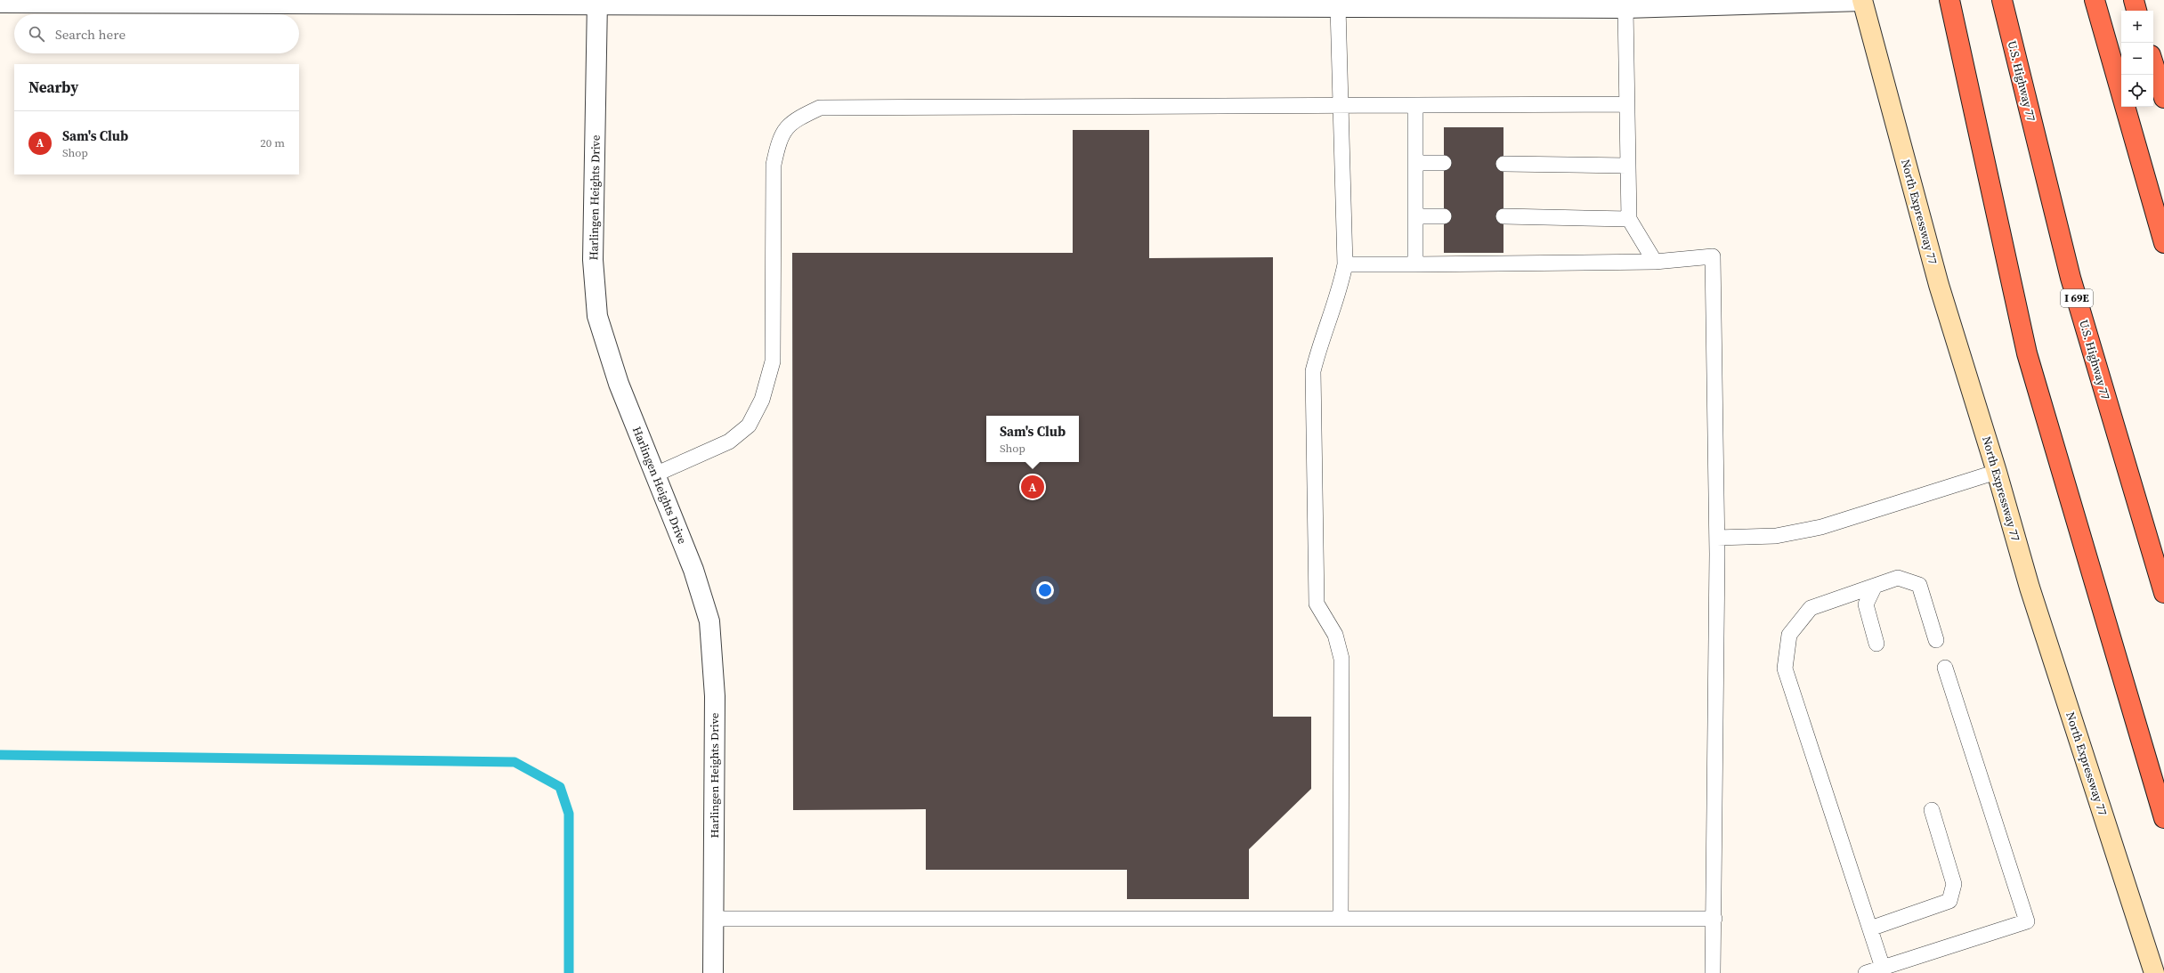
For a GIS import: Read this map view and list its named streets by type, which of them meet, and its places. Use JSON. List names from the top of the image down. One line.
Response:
{"streets":{"highway":["U.S. Highway 77","I 69E"],"main road":["North Expressway 77"],"street":["Harlingen Heights Drive"]},"page":{"map_buttons":["+","−"],"search":"Search here","heading":"Nearby","list":[{"mark":"A","name":"Sam's Club","note":"Shop","value":"20 m"}],"popup":["Sam's Club","Shop"],"pins":"A"}}
